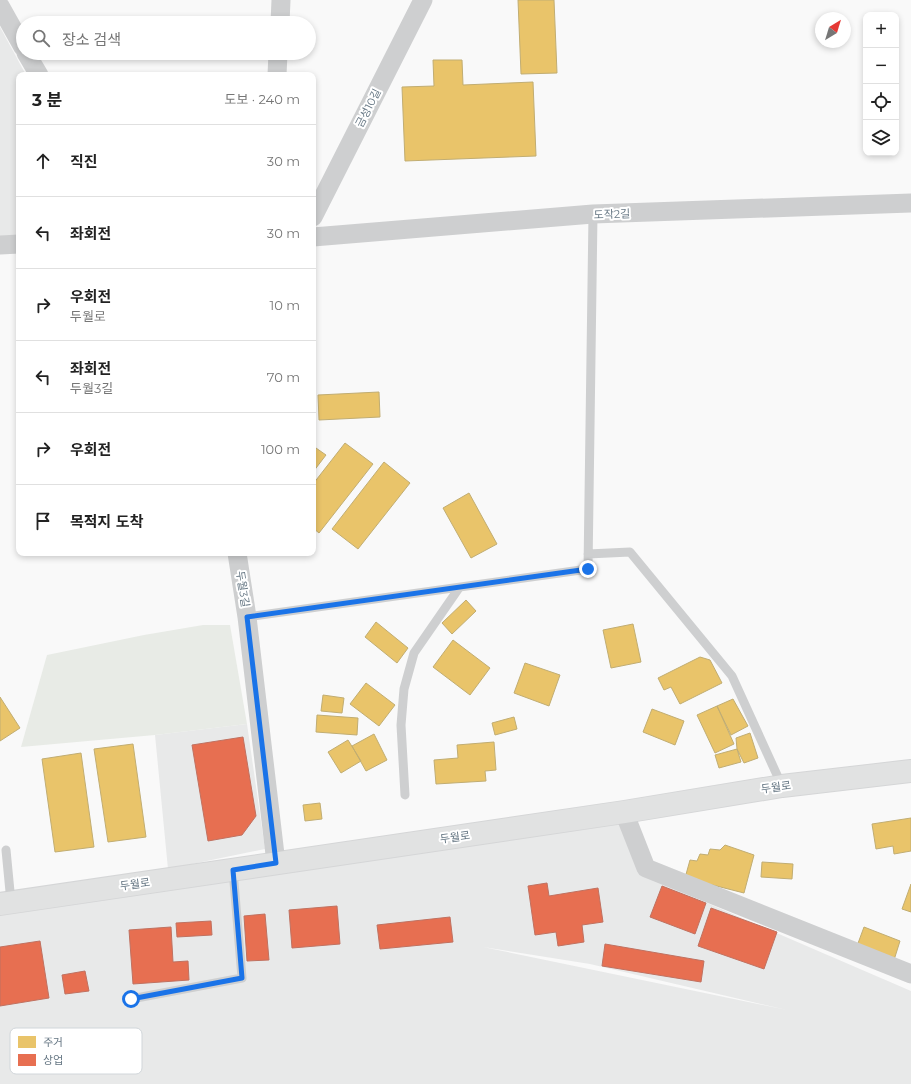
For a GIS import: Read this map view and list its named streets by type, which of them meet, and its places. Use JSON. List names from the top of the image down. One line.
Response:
{"streets":{"main road":["두월로"],"street":["금성10길","도작2길","두월3길"]},"crossings":[["두월3길","두월로"]],"legend":["주거","상업"],"north":"top right","page":{"map_buttons":["+","−"],"search":"장소 검색","heading":["3 분","도보 · 240 m"],"list":[["직진","30 m"],["좌회전","30 m"],["우회전","두월로","10 m"],["좌회전","두월3길","70 m"],["우회전","100 m"],"목적지 도착"]}}
